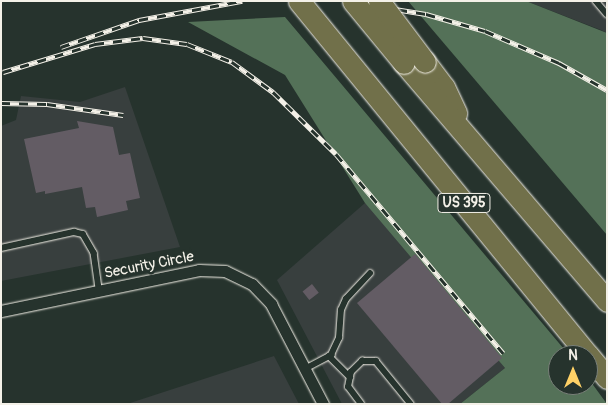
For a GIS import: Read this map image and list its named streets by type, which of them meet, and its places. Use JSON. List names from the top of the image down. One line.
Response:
{"streets":{"highway":["US 395"],"street":["Security Circle"]},"north":"top"}
